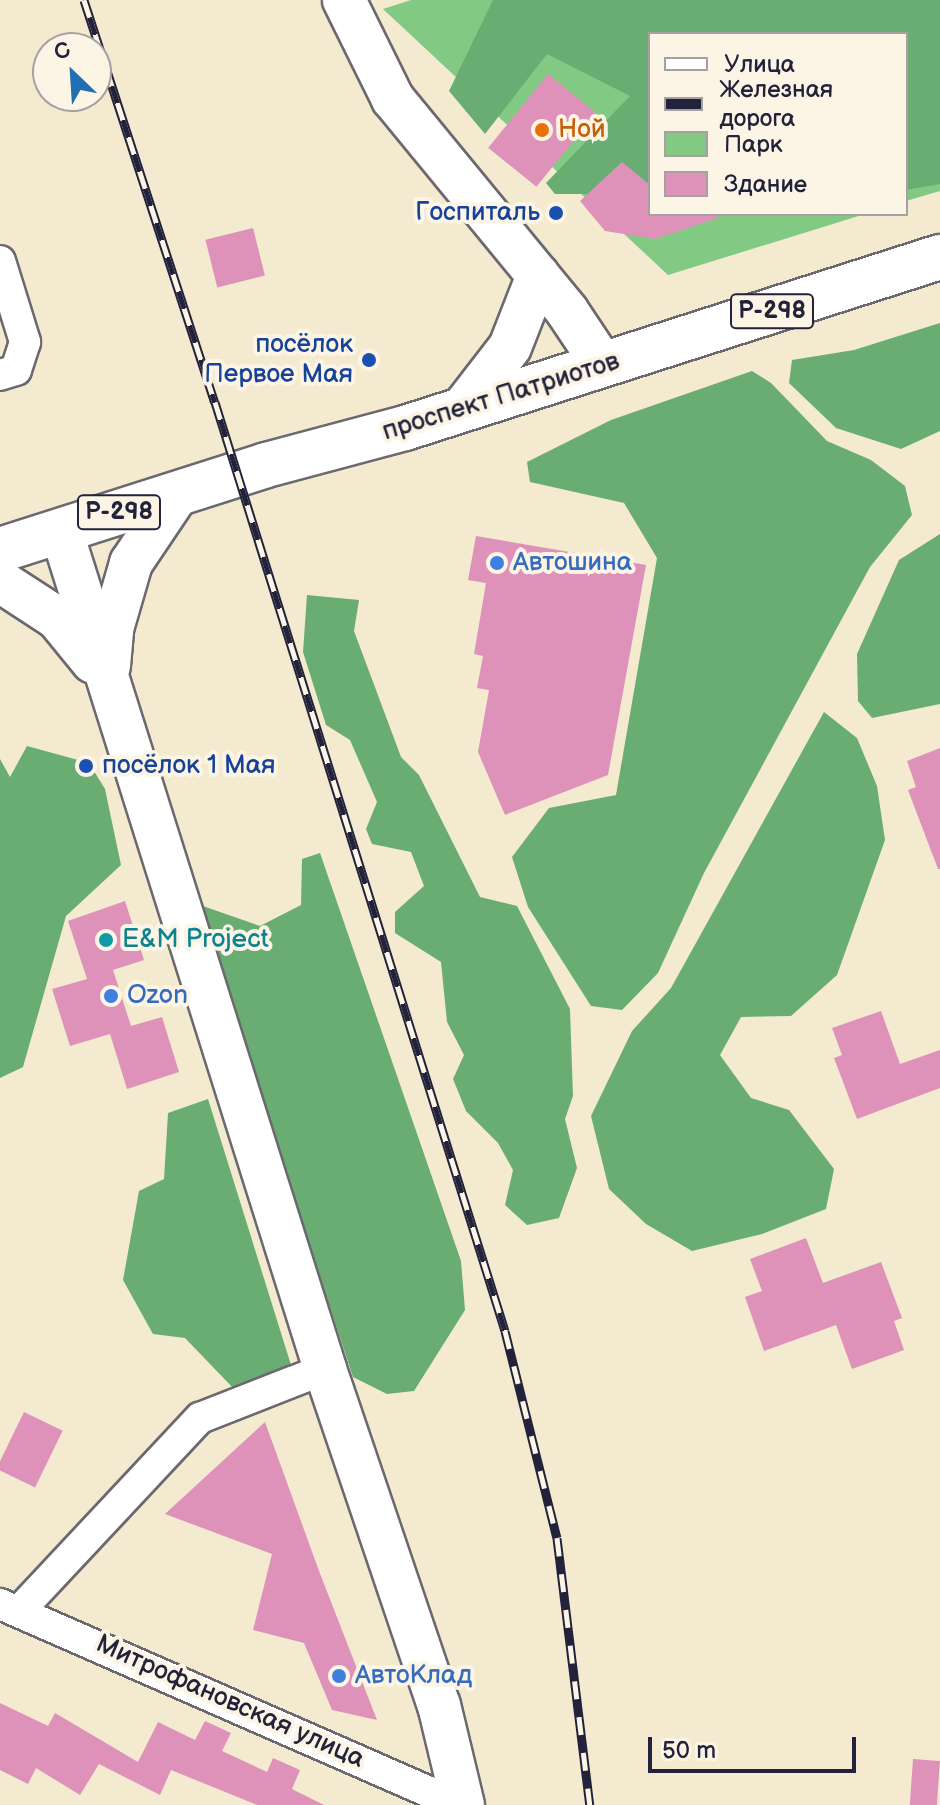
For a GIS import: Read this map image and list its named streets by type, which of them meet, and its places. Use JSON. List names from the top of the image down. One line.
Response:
{"streets":{"highway":["Р-298","проспект Патриотов"],"street":["Митрофановская улица"]},"crossings":[["Р-298","проспект Патриотов"]],"places":["Ной","Госпиталь","посёлок Первое Мая","Автошина","посёлок 1 Мая","E&M Project","Ozon","АвтоКлад"],"legend":["Улица","Железная дорога","Парк","Здание"],"scale_bar":"50 m","north":"top left"}
